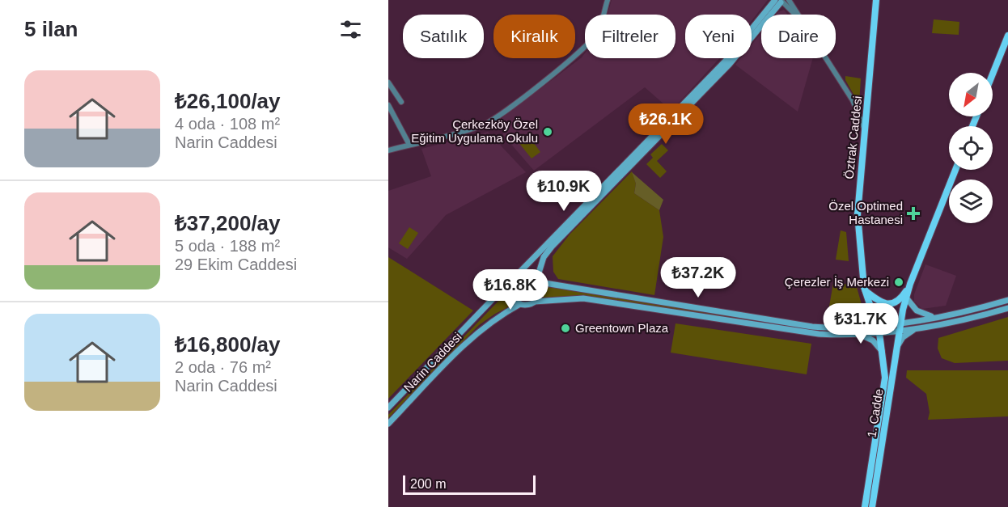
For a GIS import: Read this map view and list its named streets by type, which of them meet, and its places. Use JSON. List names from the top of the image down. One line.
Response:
{"streets":{"main road":["Öztrak Caddesi","Narin Caddesi","1. Cadde"]},"crossings":[["Öztrak Caddesi","1. Cadde"]],"places":{"other":["Çerkezköy Özel Eğitim Uygulama Okulu","Çerezler İş Merkezi","Greentown Plaza"],"health":["Özel Optimed Hastanesi"]},"scale_bar":"200 m","north":"bottom left","page":{"heading":"5 ilan","chip":["Satılık","Kiralık","Filtreler","Yeni","Daire"],"list":[{"name":"₺26,100/ay","note":"4 oda · 108 m² · Narin Caddesi"},{"name":"₺37,200/ay","note":"5 oda · 188 m² · 29 Ekim Caddesi"},{"name":"₺16,800/ay","note":"2 oda · 76 m² · Narin Caddesi"}],"price":["₺26.1K","₺10.9K","₺37.2K","₺16.8K","₺31.7K"],"scale":"200 m"}}
